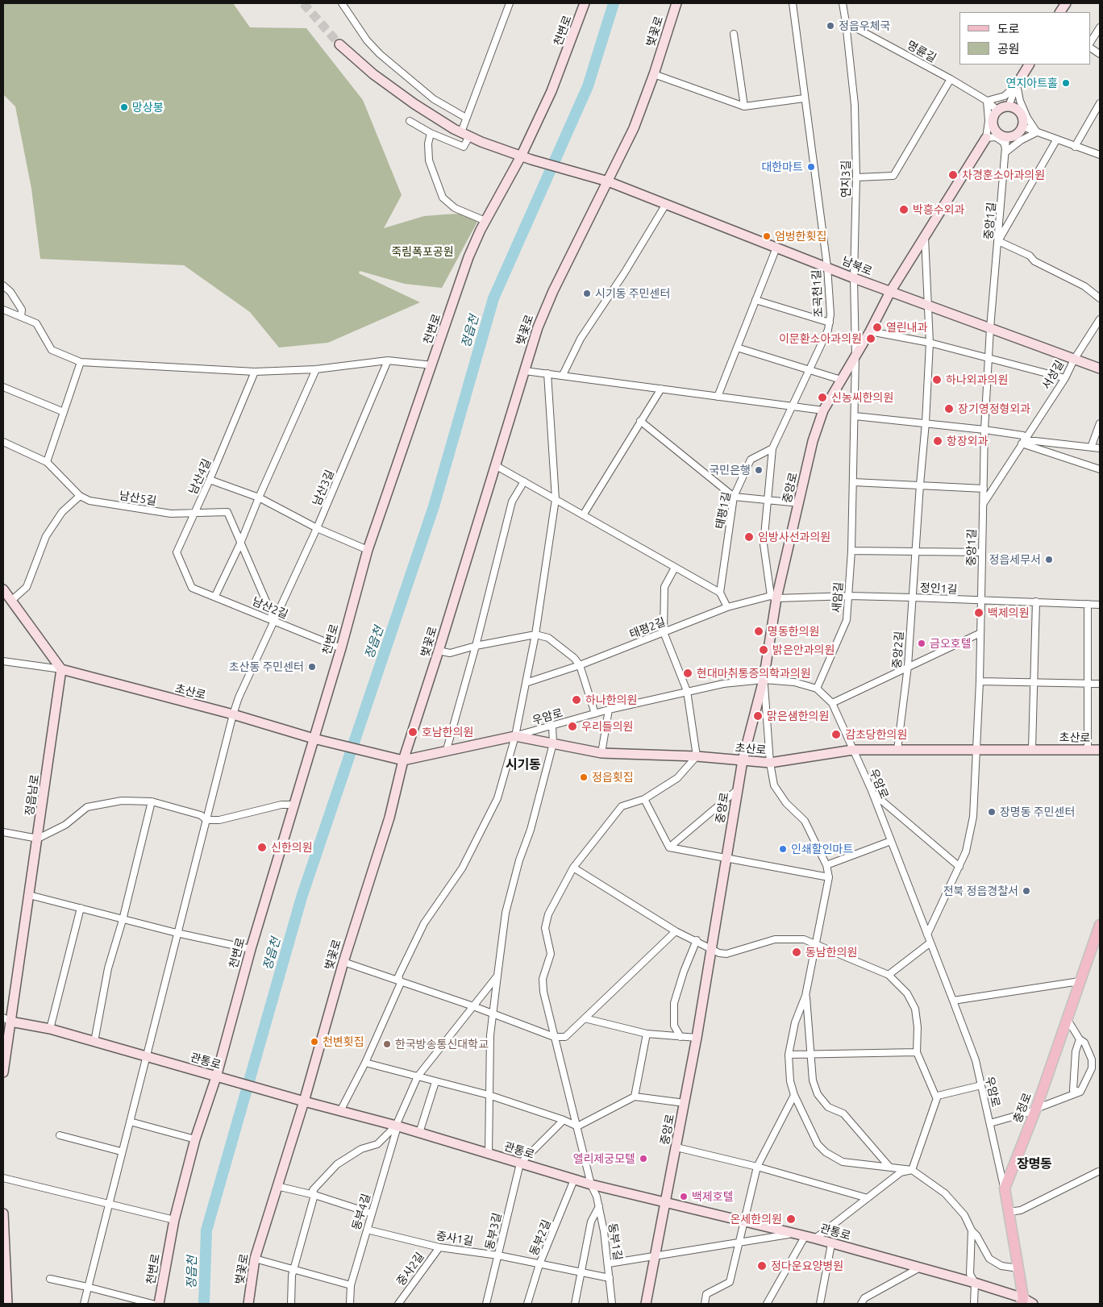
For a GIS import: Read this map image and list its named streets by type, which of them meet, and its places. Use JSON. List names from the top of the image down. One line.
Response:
{"streets":{"main road":["충정로"],"street":["천변로","벚꽃로","명륜길","연지3길","중앙1길","남북로","조곡천1길","서성길","남산4길","남산3길","중앙로","남산5길","태평1길","정인1길","새암길","남산2길","태평2길","중앙2길","초산로","우암로","정읍남로","관통로","동부4길","동부3길","동부2길","중사1길","동부1길","중사2길"]},"crossings":[["천변로","남북로"],["천변로","남산2길"],["천변로","초산로"],["천변로","관통로"],["벚꽃로","남북로"],["벚꽃로","초산로"],["벚꽃로","관통로"],["명륜길","연지3길"],["명륜길","중앙1길"],["연지3길","남북로"],["연지3길","중앙로"],["연지3길","새암길"],["중앙1길","남북로"],["중앙1길","서성길"],["중앙1길","정인1길"],["중앙1길","초산로"],["중앙1길","우암로"],["남북로","조곡천1길"],["남북로","서성길"],["남북로","중앙로"],["남북로","중앙2길"],["조곡천1길","중앙로"],["조곡천1길","태평1길"],["조곡천1길","정인1길"],["조곡천1길","태평2길"],["남산4길","남산5길"],["남산4길","남산2길"],["남산3길","남산5길"],["남산3길","남산2길"],["남산3길","초산로"],["남산3길","관통로"],["중앙로","정인1길"],["중앙로","새암길"],["중앙로","태평2길"],["중앙로","중앙2길"],["중앙로","초산로"],["중앙로","우암로"],["중앙로","관통로"],["남산5길","남산2길"],["정인1길","새암길"],["정인1길","태평2길"],["정인1길","중앙2길"],["새암길","우암로"],["중앙2길","초산로"],["초산로","우암로"],["초산로","정읍남로"],["초산로","동부1길"],["우암로","충정로"],["정읍남로","관통로"],["관통로","동부4길"],["관통로","동부3길"],["관통로","동부2길"],["관통로","동부1길"],["동부4길","중사1길"],["동부3길","중사1길"],["동부2길","중사1길"],["중사1길","동부1길"],["중사1길","중사2길"]],"districts":["시기동","장명동"],"water":["정읍천"],"parks":["죽림폭포공원"],"places":["정읍우체국","연지아트홀","망상봉","대한마트","차경훈소아과의원","박흥수외과","엄벙한횟집","시기동 주민센터","열린내과","이문환소아과의원","하나외과의원","신농씨한의원","장기영정형외과","항장외과","국민은행","임방사선과의원","정읍세무서","백제의원","명동한의원","금오호텔","밝은안과의원","초산동 주민센터","현대마취통증의학과의원","하나한의원","맑은샘한의원","우리들의원","호남한의원","감초당한의원","정읍횟집","장명동 주민센터","신한의원","인쇄할인마트","전북 정읍경찰서","동남한의원","천변횟집","한국방송통신대학교","엘리제궁모텔","백제호텔","온세한의원","정다운요양병원"],"legend":["도로","공원"]}
